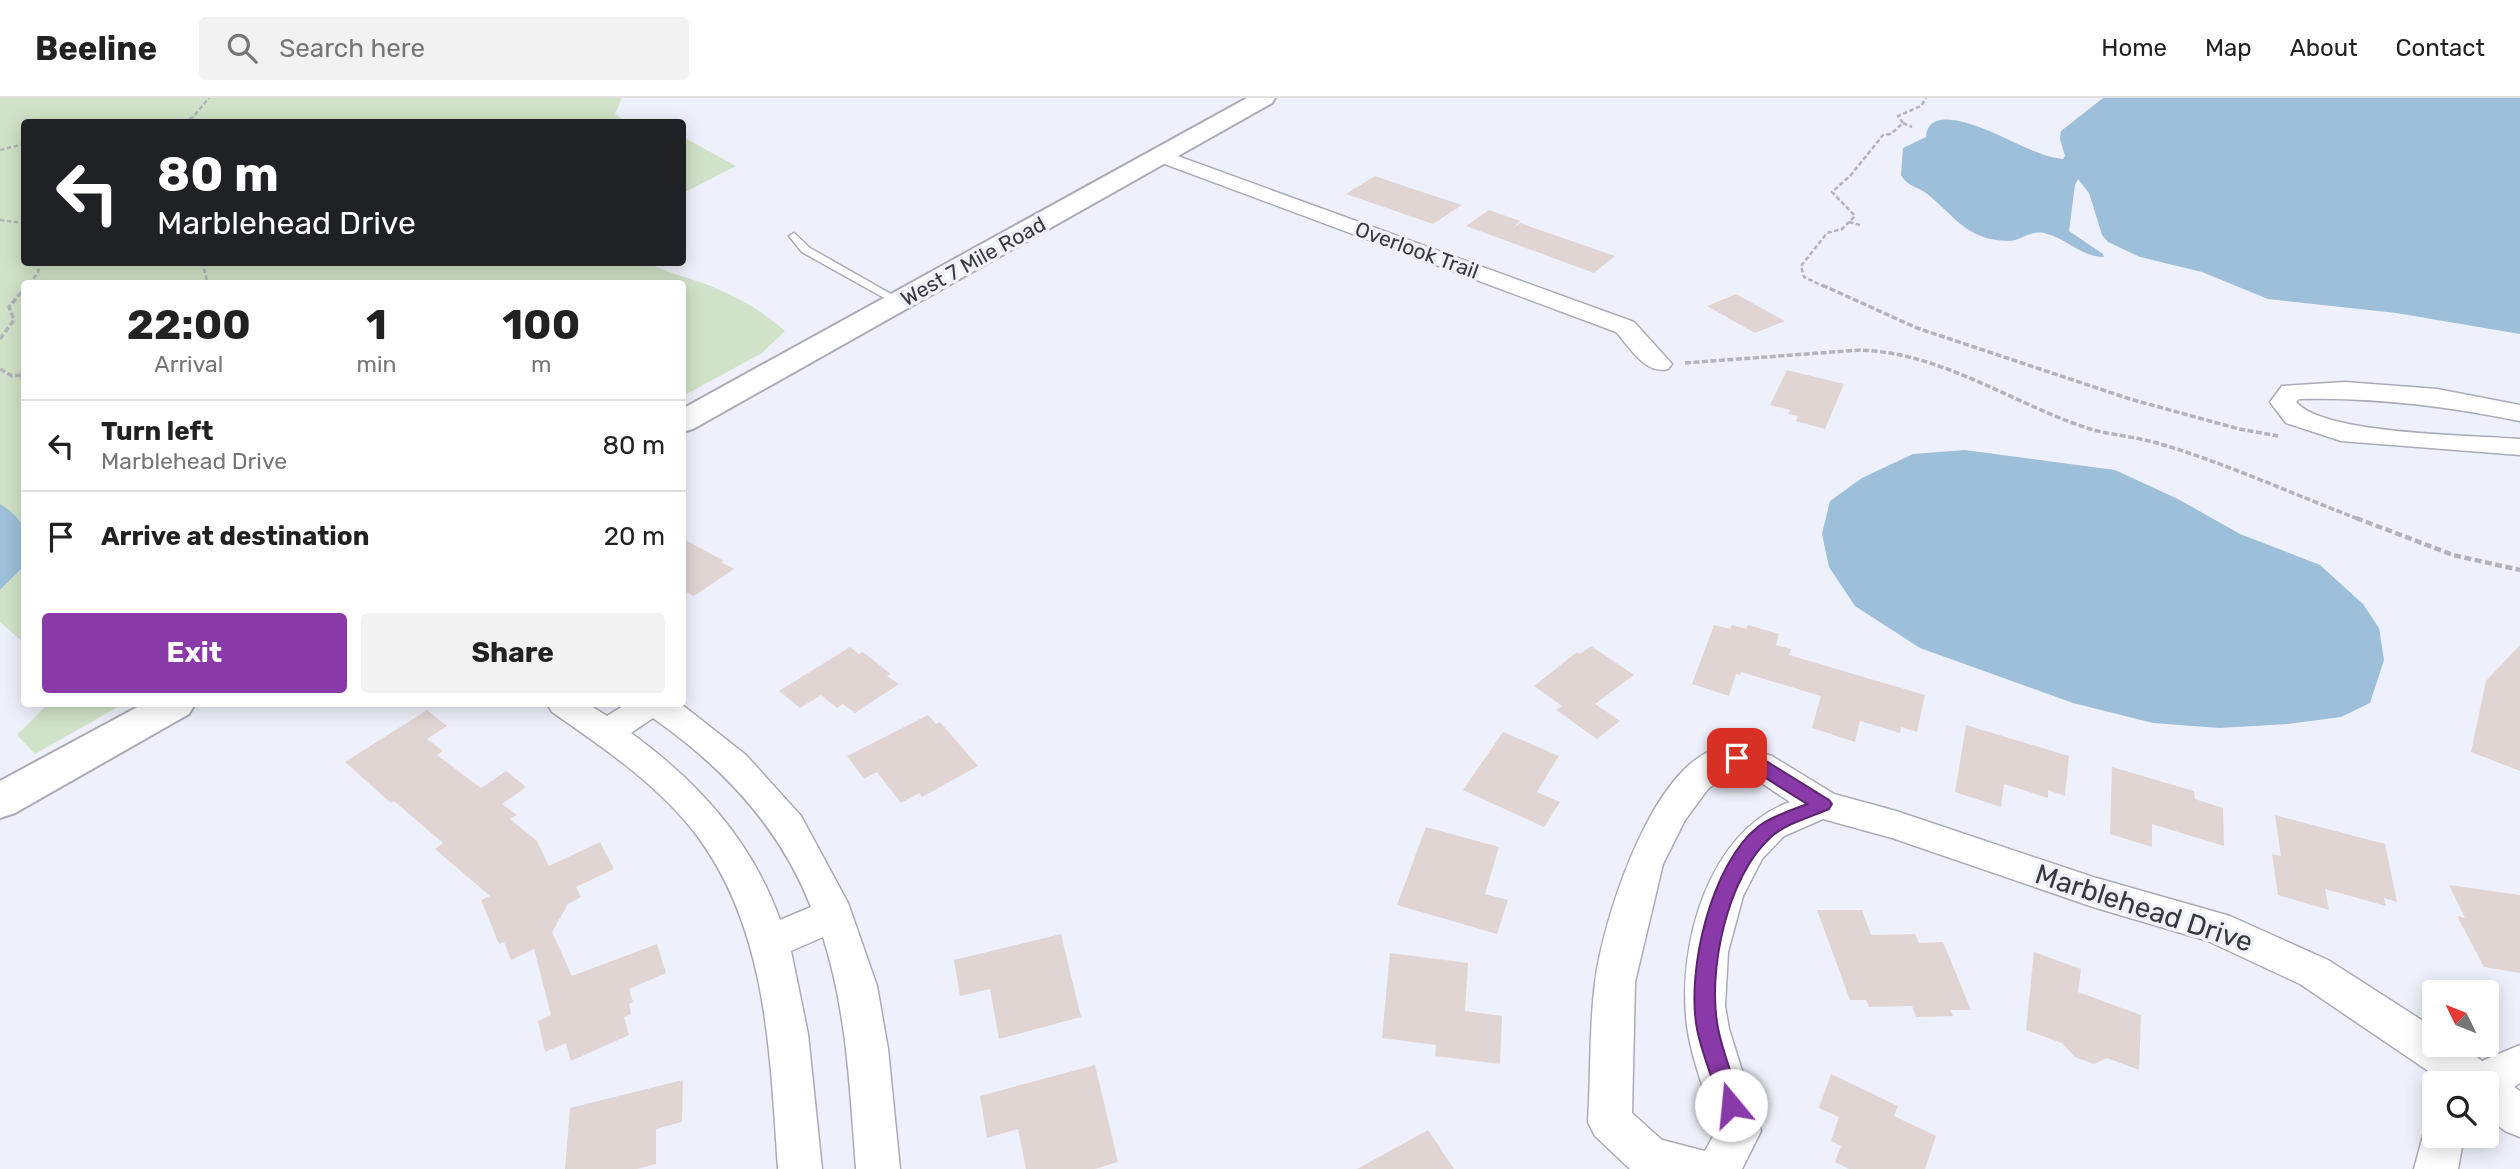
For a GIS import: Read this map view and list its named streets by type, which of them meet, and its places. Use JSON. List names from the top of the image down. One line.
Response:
{"streets":{"street":["Overlook Trail","West 7 Mile Road","Marblehead Drive"]},"crossings":[["Overlook Trail","West 7 Mile Road"]],"north":"top left","page":{"header":"Beeline","search":"Search here","nav":["Home","Map","About","Contact"],"turn":["80 m","Marblehead Drive"],"eta":["22:00","Arrival","1","min","100","m"],"list":[{"name":"Turn left","note":"Marblehead Drive","value":"80 m"},{"name":"Arrive at destination","value":"20 m"}],"buttons":["Exit","Share"]}}
